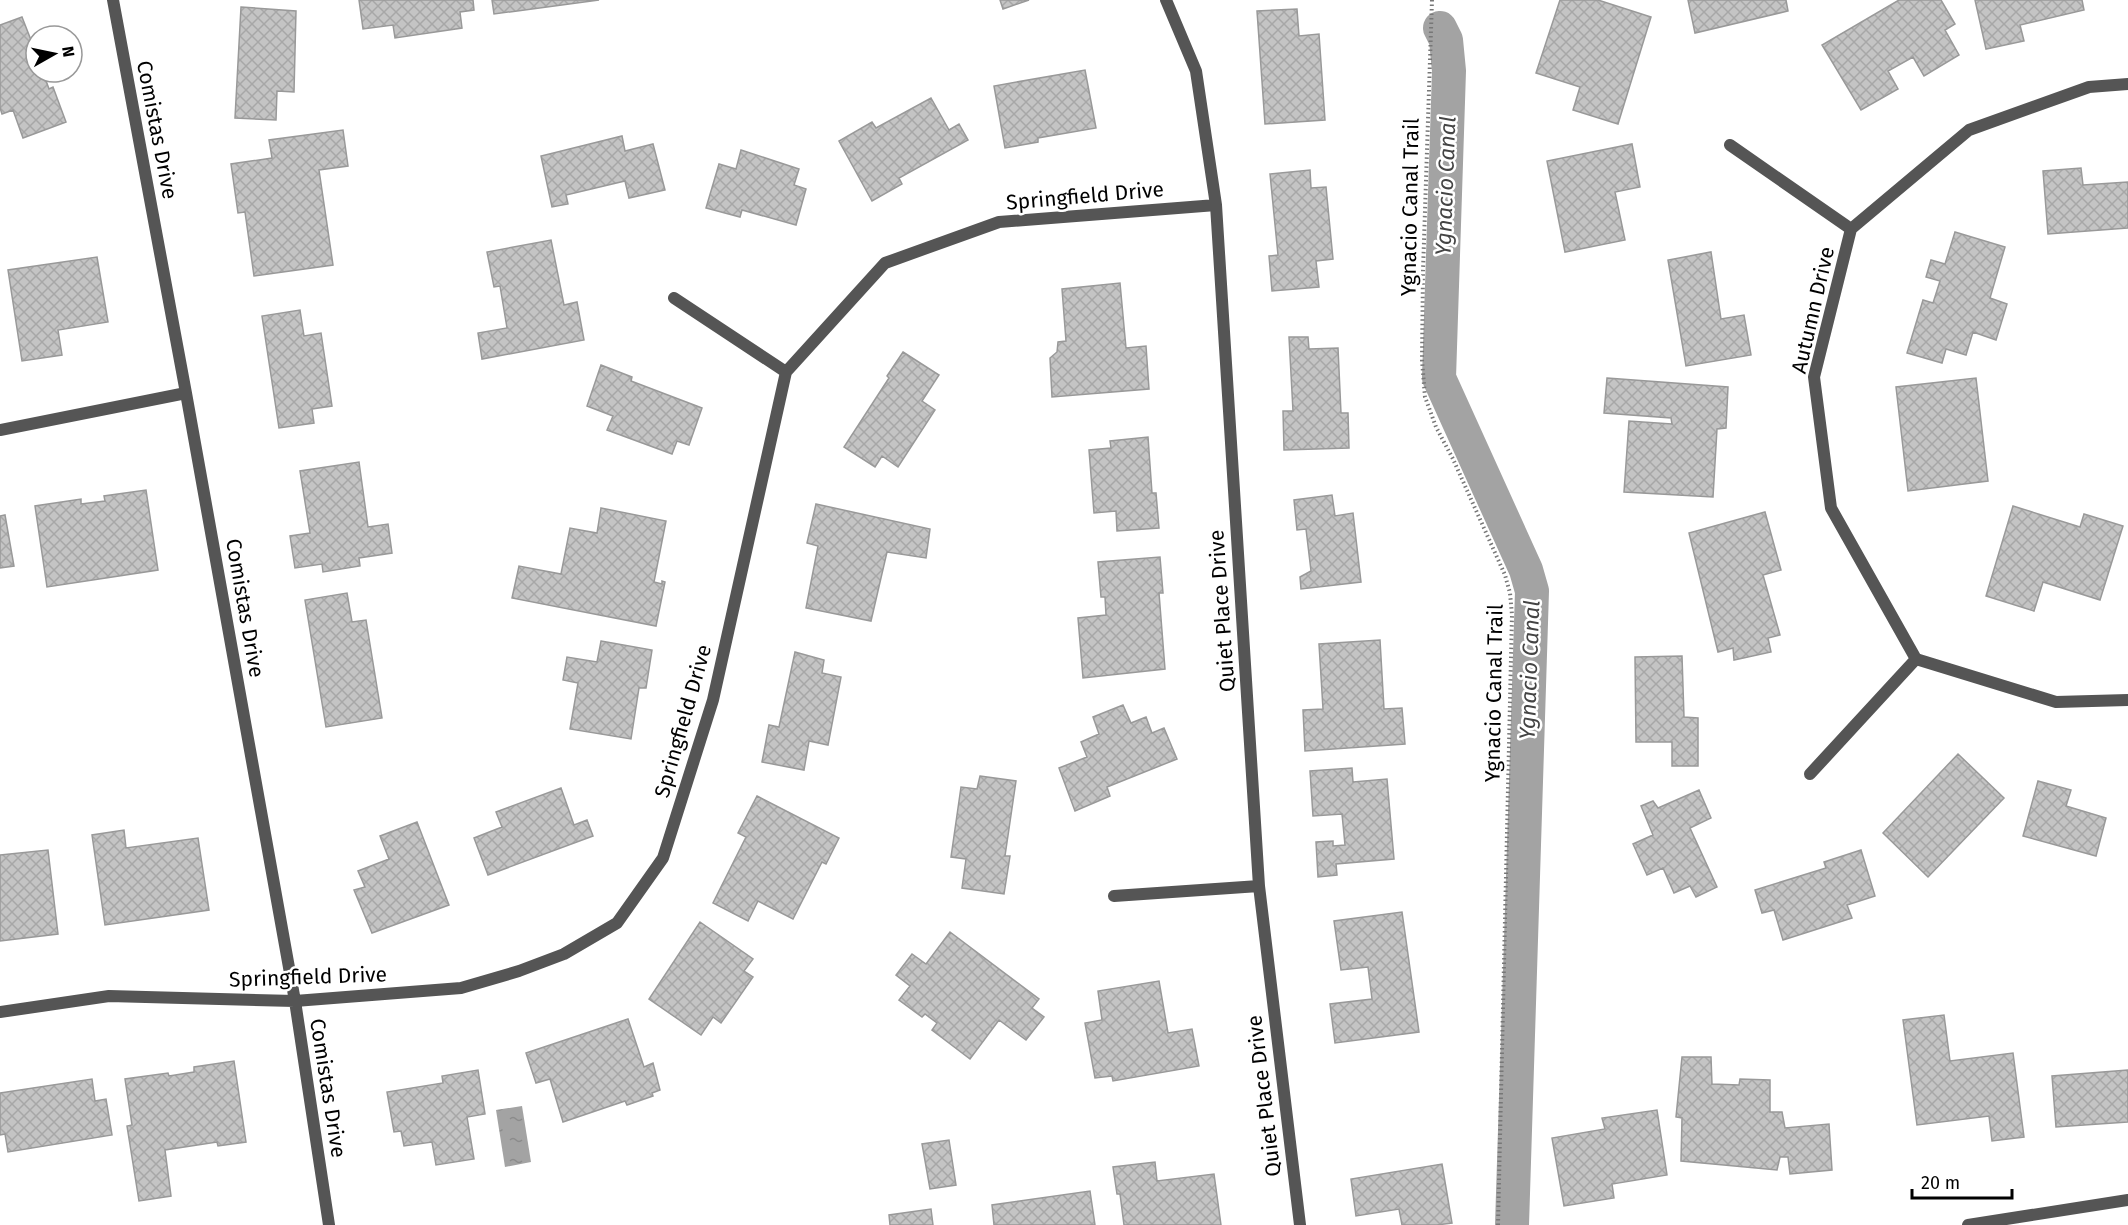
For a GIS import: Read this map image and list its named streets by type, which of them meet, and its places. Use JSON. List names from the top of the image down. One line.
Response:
{"streets":{"street":["Comistas Drive","Springfield Drive","Autumn Drive","Quiet Place Drive"],"path":["Ygnacio Canal Trail"]},"crossings":[["Comistas Drive","Springfield Drive"],["Springfield Drive","Quiet Place Drive"]],"water":["Ygnacio Canal"],"scale_bar":"20 m","north":"right"}
